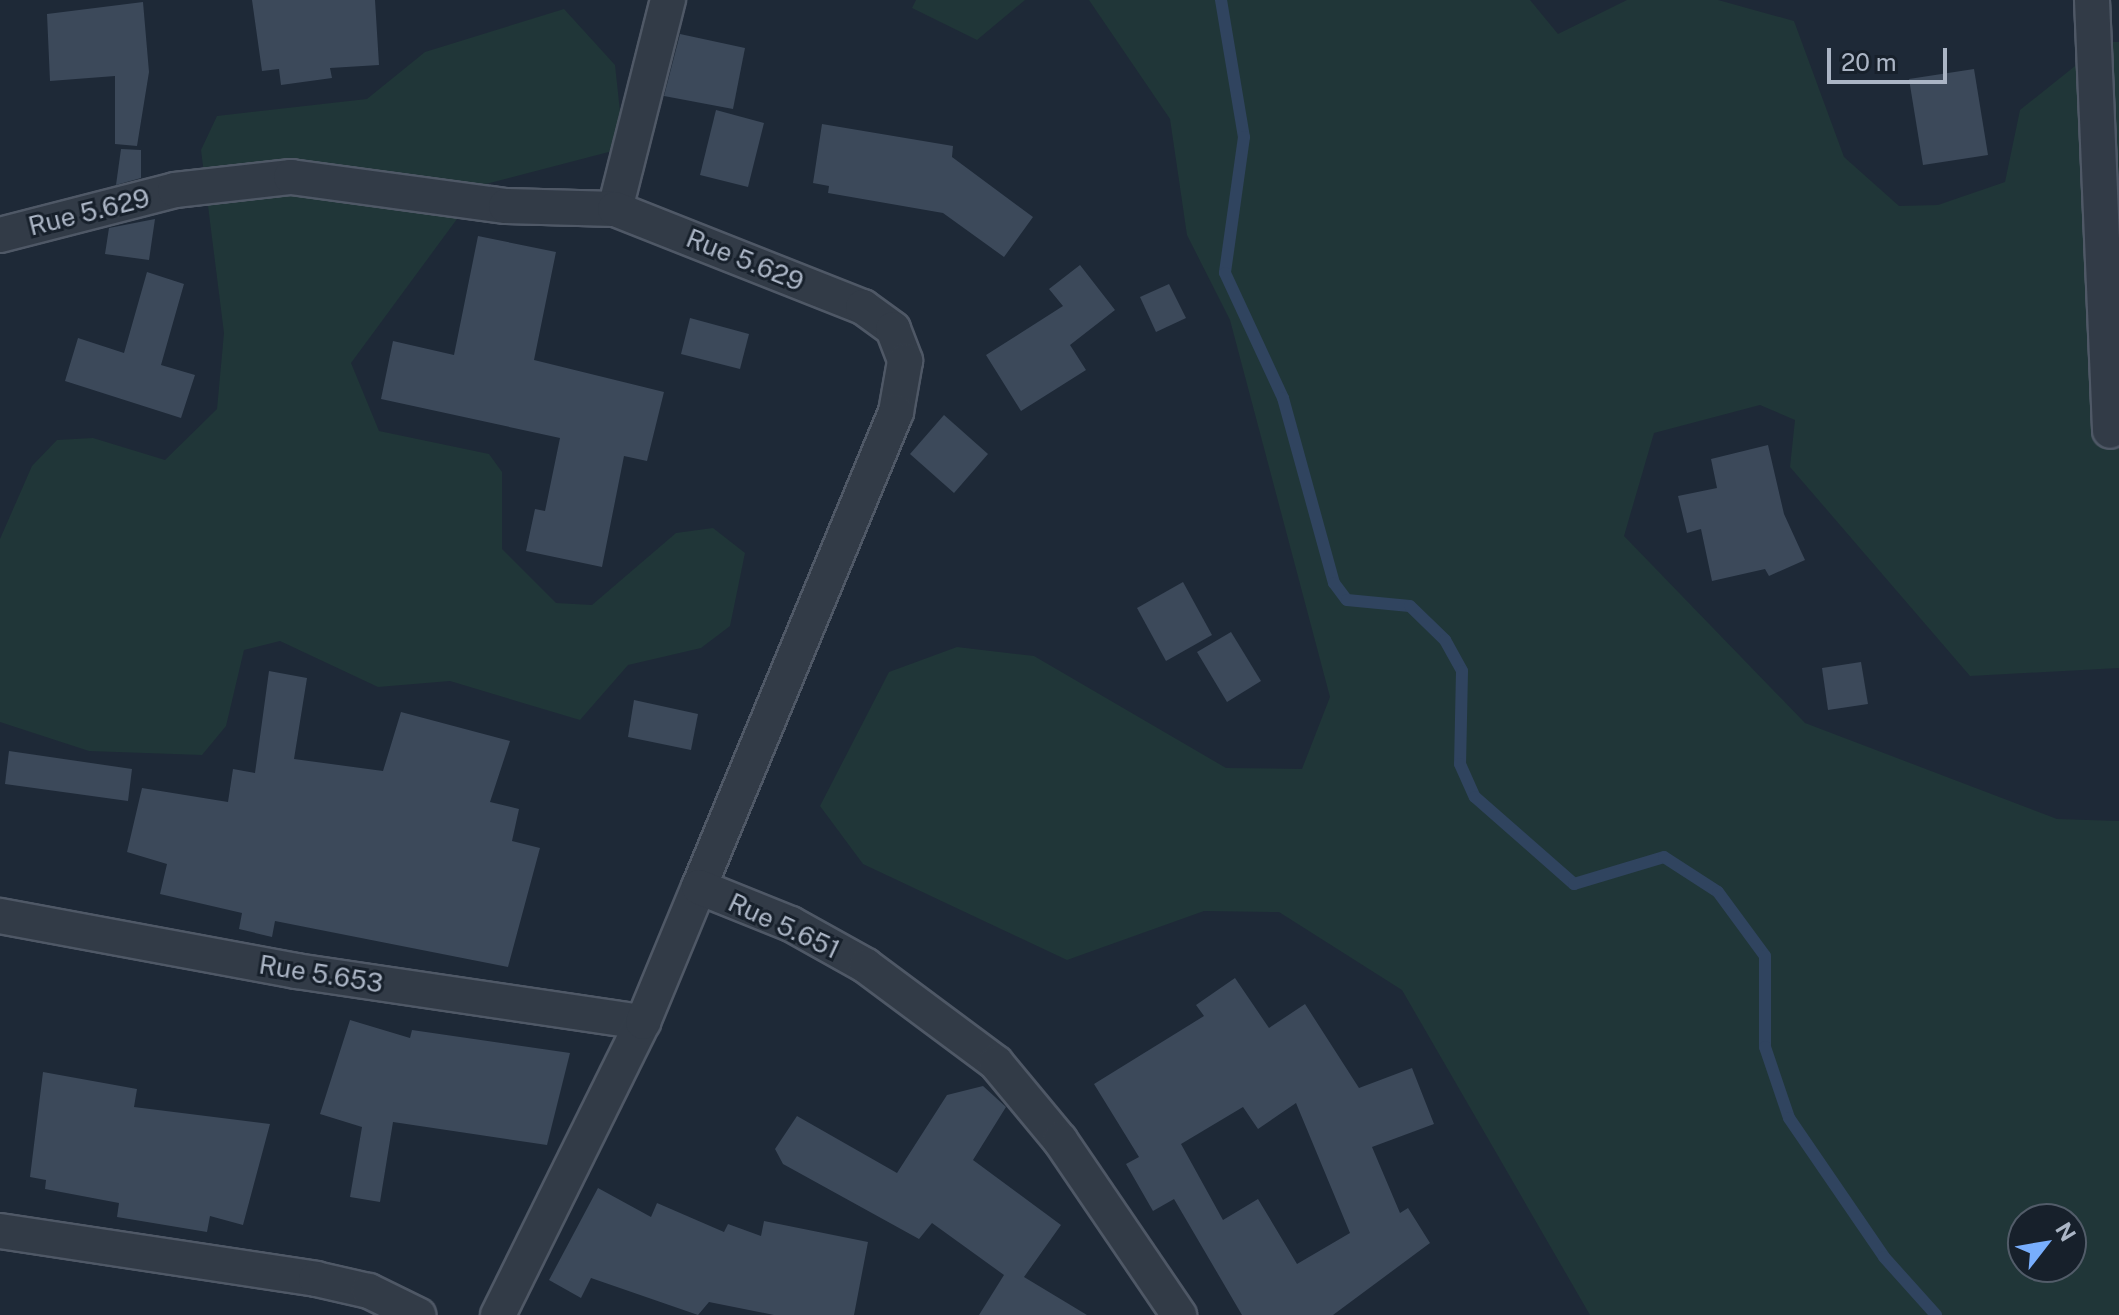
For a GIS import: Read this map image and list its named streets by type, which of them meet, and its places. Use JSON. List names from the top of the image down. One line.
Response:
{"streets":{"street":["Rue 5.629","Rue 5.651","Rue 5.653"]},"crossings":[["Rue 5.629","Rue 5.651"],["Rue 5.651","Rue 5.653"]],"scale_bar":"20 m","north":"top right"}
